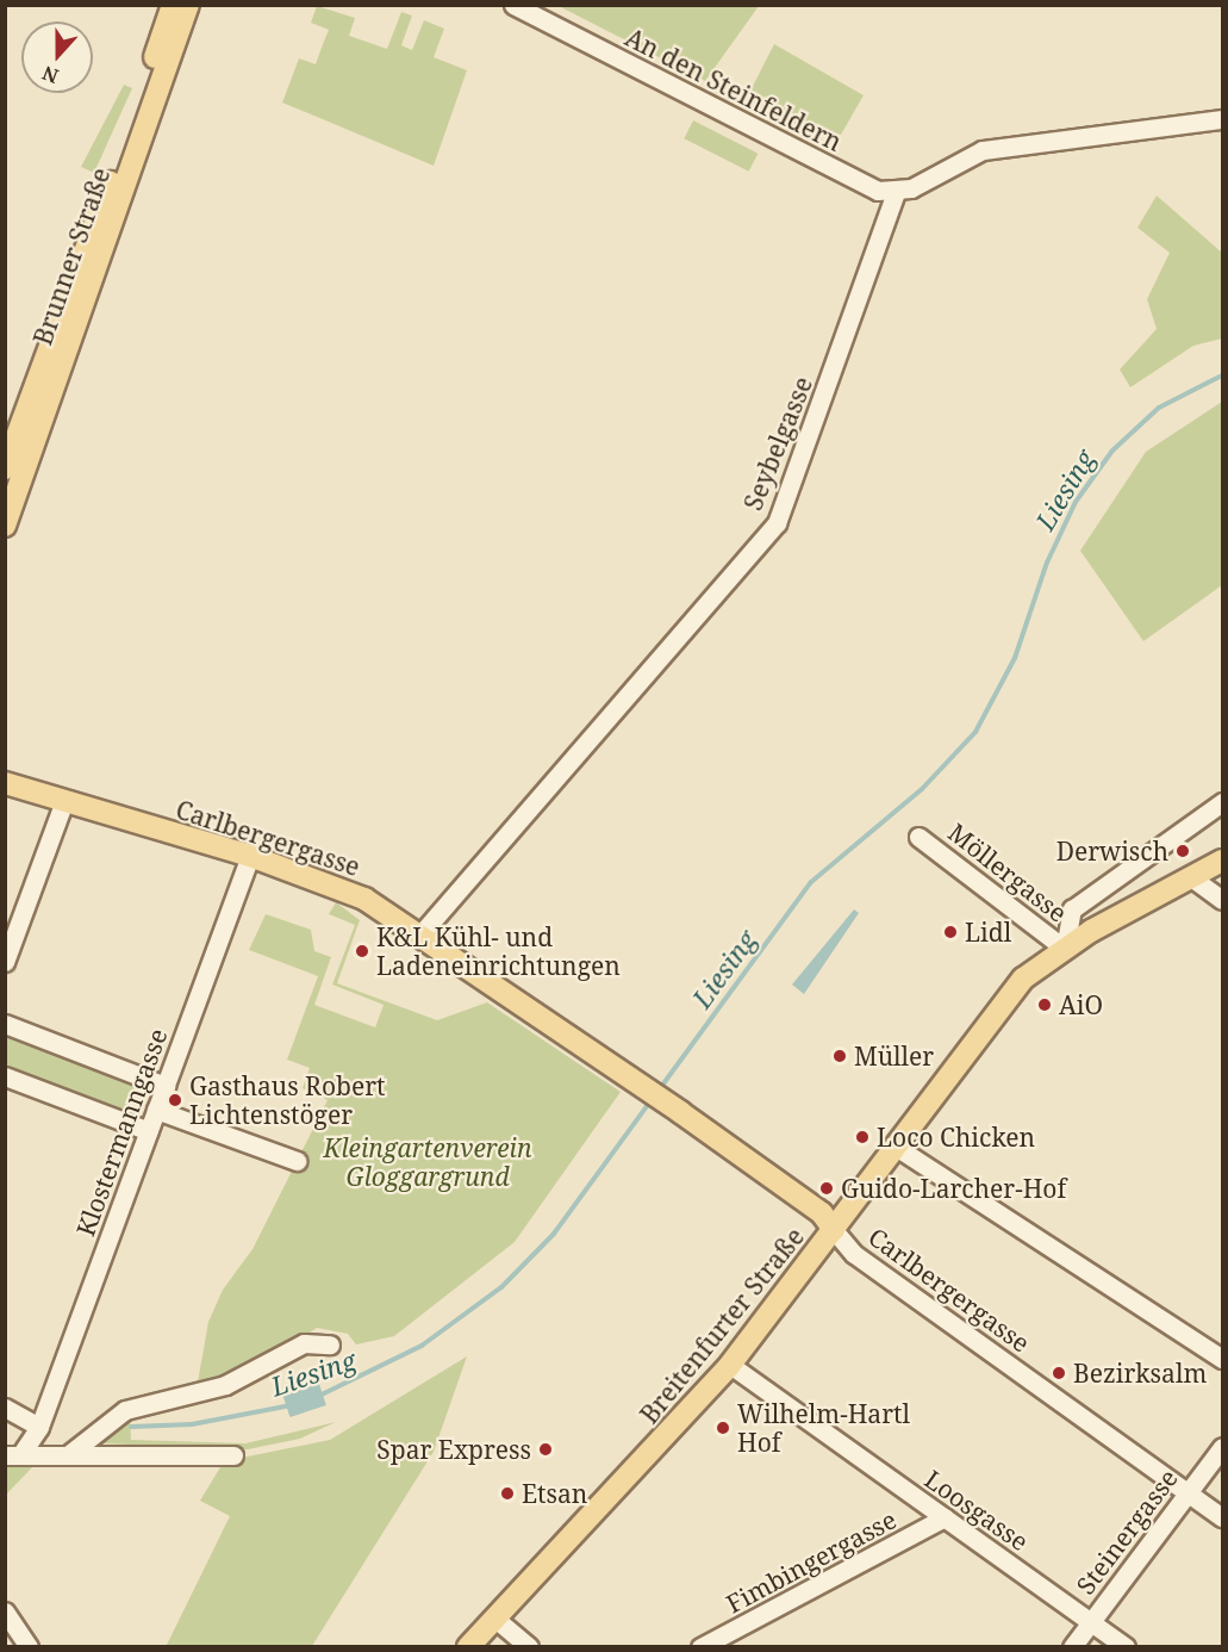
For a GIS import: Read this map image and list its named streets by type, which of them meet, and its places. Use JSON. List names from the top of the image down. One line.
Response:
{"streets":{"main road":["Brunner Straße","Carlbergergasse","Breitenfurter Straße"],"street":["An den Steinfeldern","Seybelgasse","Möllergasse","Klostermanngasse","Loosgasse","Steinergasse","Fimbingergasse"]},"crossings":[["An den Steinfeldern","Seybelgasse"],["Seybelgasse","Carlbergergasse"],["Carlbergergasse","Klostermanngasse"],["Carlbergergasse","Breitenfurter Straße"],["Carlbergergasse","Steinergasse"],["Möllergasse","Breitenfurter Straße"],["Breitenfurter Straße","Loosgasse"],["Loosgasse","Steinergasse"],["Loosgasse","Fimbingergasse"]],"water":["Liesing"],"parks":["Kleingartenverein Gloggargrund"],"places":["Derwisch","Lidl","K&L Kühl- und Ladeneinrichtungen","AiO","Müller","Gasthaus Robert Lichtenstöger","Loco Chicken","Guido-Larcher-Hof","Bezirksalm","Wilhelm-Hartl Hof","Spar Express","Etsan"],"north":"bottom"}
